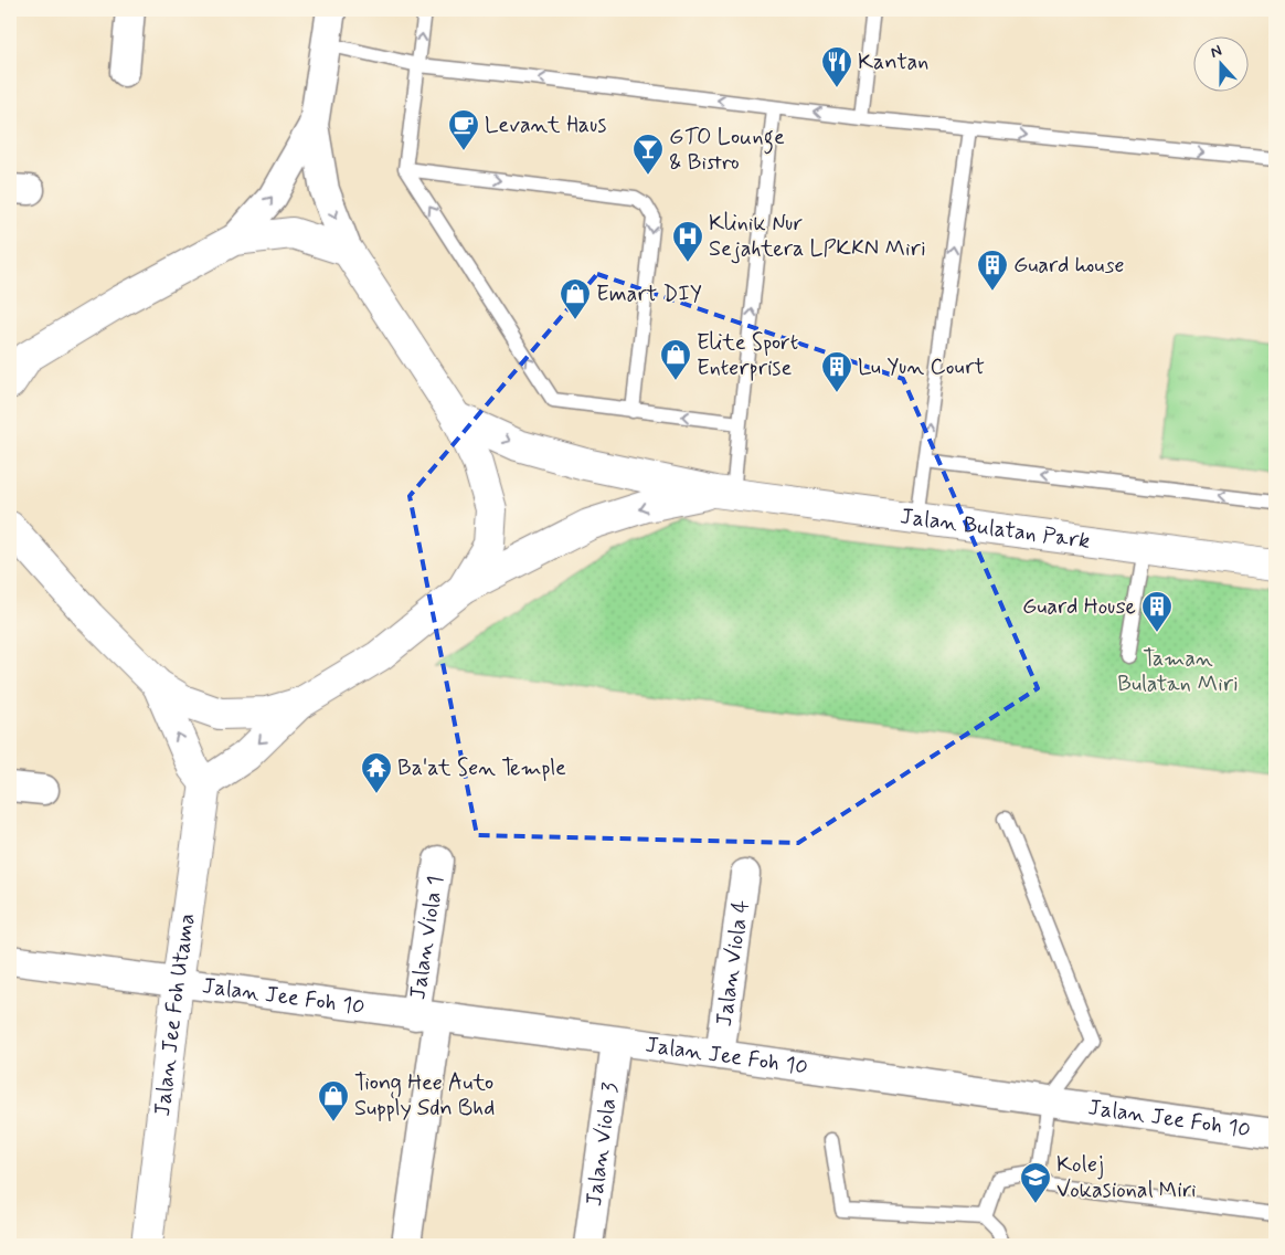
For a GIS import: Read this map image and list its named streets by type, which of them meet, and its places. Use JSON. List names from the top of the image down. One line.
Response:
{"streets":{"street":["Jalan Bulatan Park","Jalan Viola 1","Jalan Viola 4","Jalan Jee Foh 10","Jalan Jee Foh Utama","Jalan Viola 3"]},"crossings":[["Jalan Viola 1","Jalan Jee Foh 10"],["Jalan Viola 4","Jalan Jee Foh 10"],["Jalan Jee Foh 10","Jalan Jee Foh Utama"],["Jalan Jee Foh 10","Jalan Viola 3"]],"parks":["Taman Bulatan Miri"],"places":{"restaurant":["Kantan"],"cafe":["Levant Haus"],"bar":["GTO Lounge & Bistro"],"hospital":["Klinik Nur Sejahtera LPKKN Miri"],"building":["Guard house","Lu Yun Court","Guard House"],"shop":["Emart DIY","Elite Sport Enterprise","Tiong Hee Auto Supply Sdn Bhd"],"temple":["Ba'at Sen Temple"],"school or university":["Kolej Vokasional Miri"]},"north":"top"}
